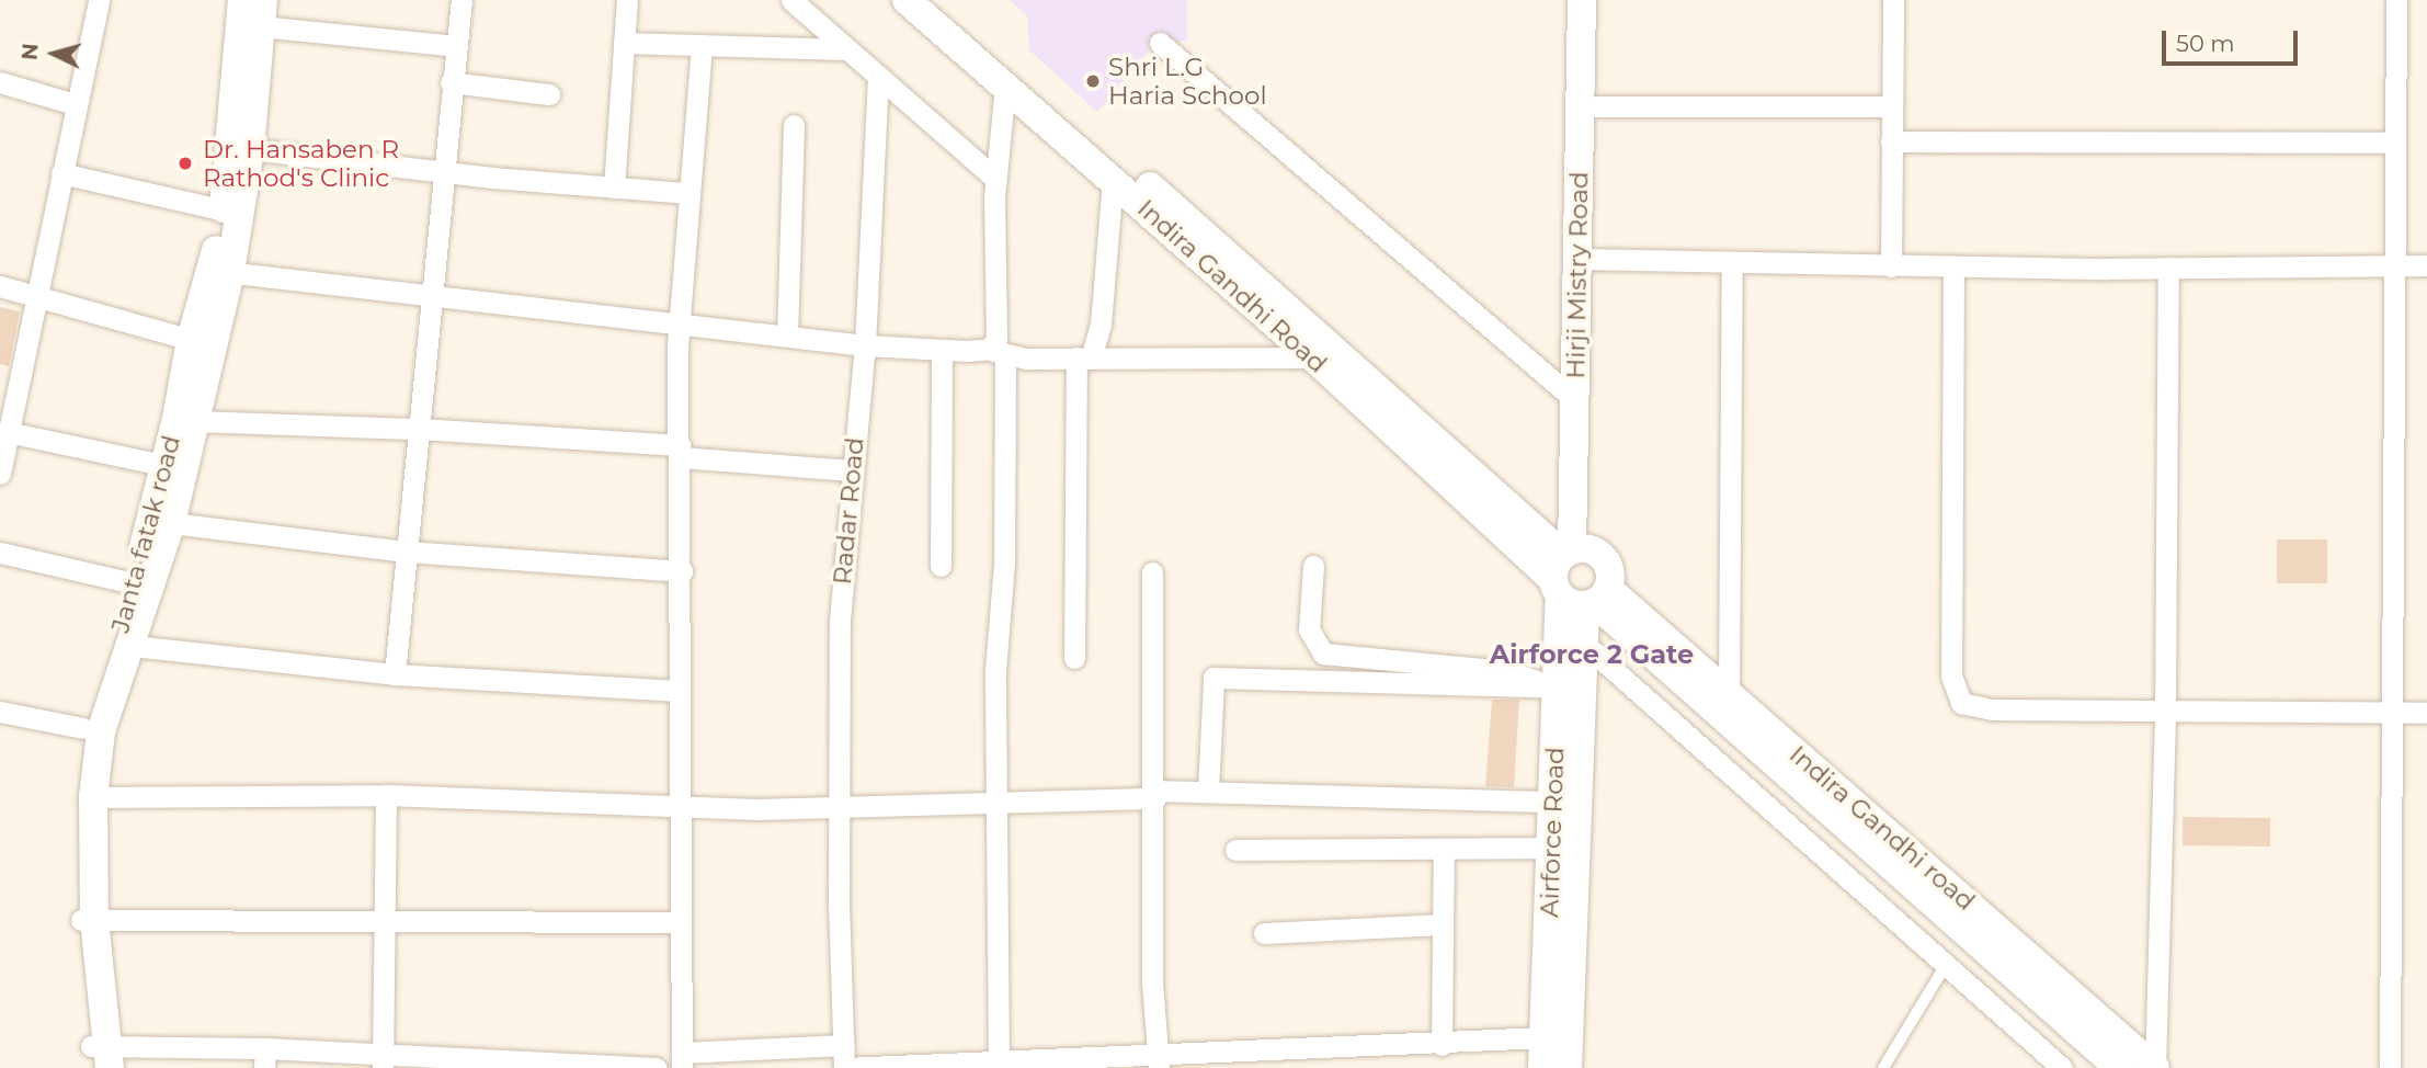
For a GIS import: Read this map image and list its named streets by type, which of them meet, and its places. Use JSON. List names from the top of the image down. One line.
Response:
{"streets":{"main road":["Hirji Mistry Road","Indira Gandhi Road","Janta fatak road","Indira Gandhi road","Airforce Road"],"street":["Radar Road"]},"crossings":[["Hirji Mistry Road","Indira Gandhi Road"],["Hirji Mistry Road","Indira Gandhi road"],["Hirji Mistry Road","Airforce Road"],["Indira Gandhi Road","Indira Gandhi road"],["Indira Gandhi Road","Airforce Road"],["Indira Gandhi road","Airforce Road"]],"districts":["Airforce 2 Gate"],"places":["Shri L.G Haria School","Dr. Hansaben R Rathod's Clinic"],"scale_bar":"50 m","north":"left"}
